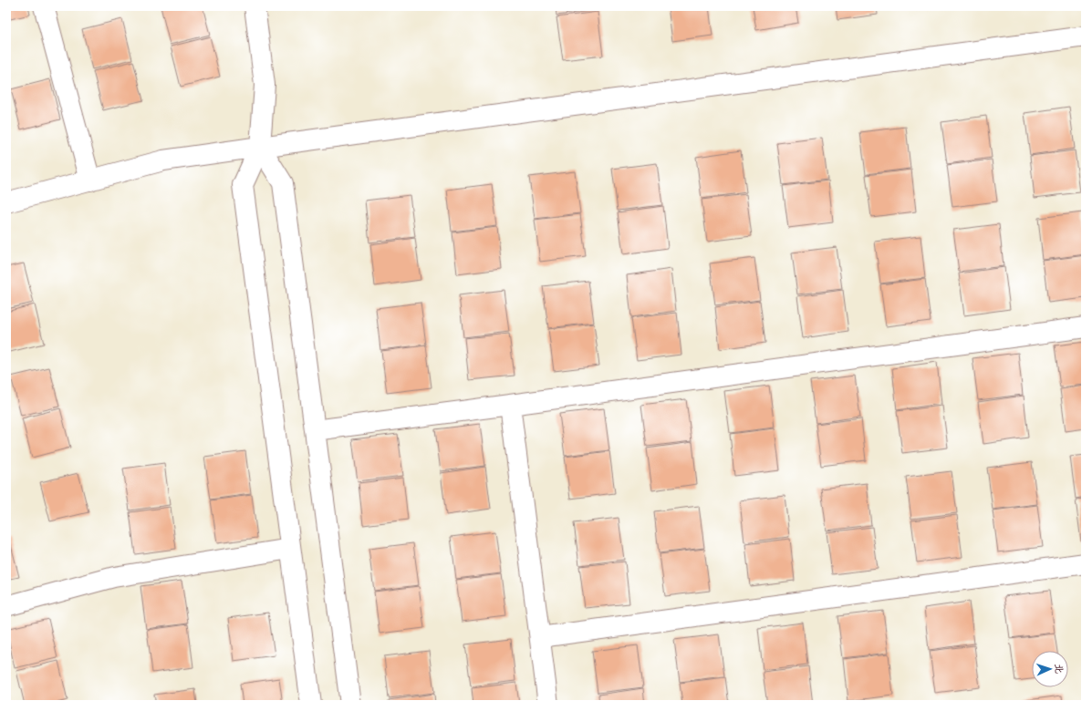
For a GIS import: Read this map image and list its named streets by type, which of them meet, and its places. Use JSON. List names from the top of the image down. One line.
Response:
{"north":"right"}
